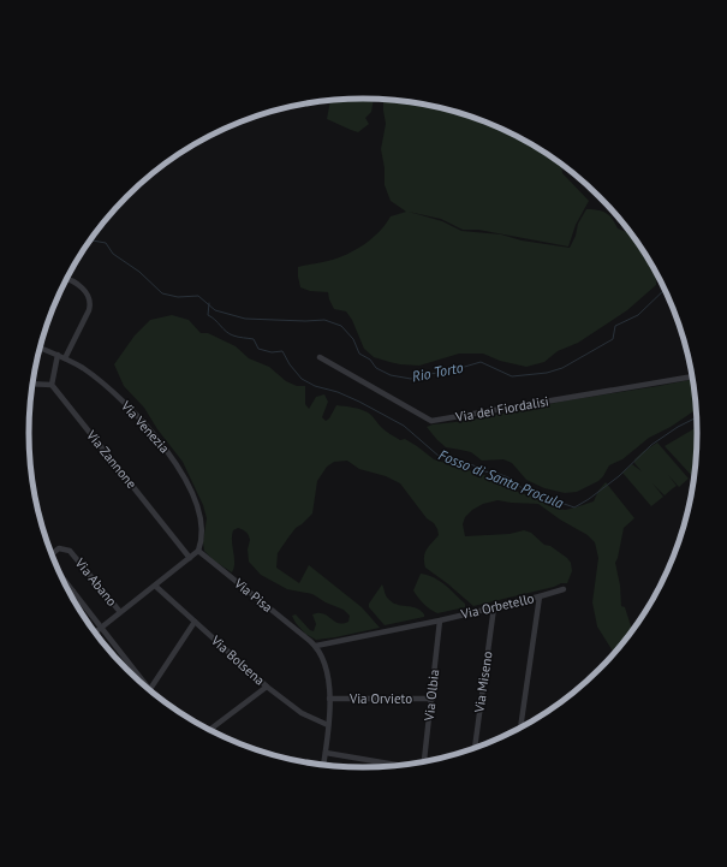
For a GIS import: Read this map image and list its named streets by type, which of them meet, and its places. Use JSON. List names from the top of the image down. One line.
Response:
{"streets":{"street":["Via dei Fiordalisi","Via Venezia","Via Zannone","Via Abano","Via Pisa","Via Orbetello","Via Bolsena","Via Miseno","Via Olbia","Via Orvieto"]},"crossings":[["Via Venezia","Via Pisa"],["Via Pisa","Via Orbetello"],["Via Pisa","Via Bolsena"],["Via Pisa","Via Orvieto"],["Via Orbetello","Via Miseno"],["Via Orbetello","Via Olbia"],["Via Olbia","Via Orvieto"]],"water":["Rio Torto","Fosso di Santa Procula"]}
